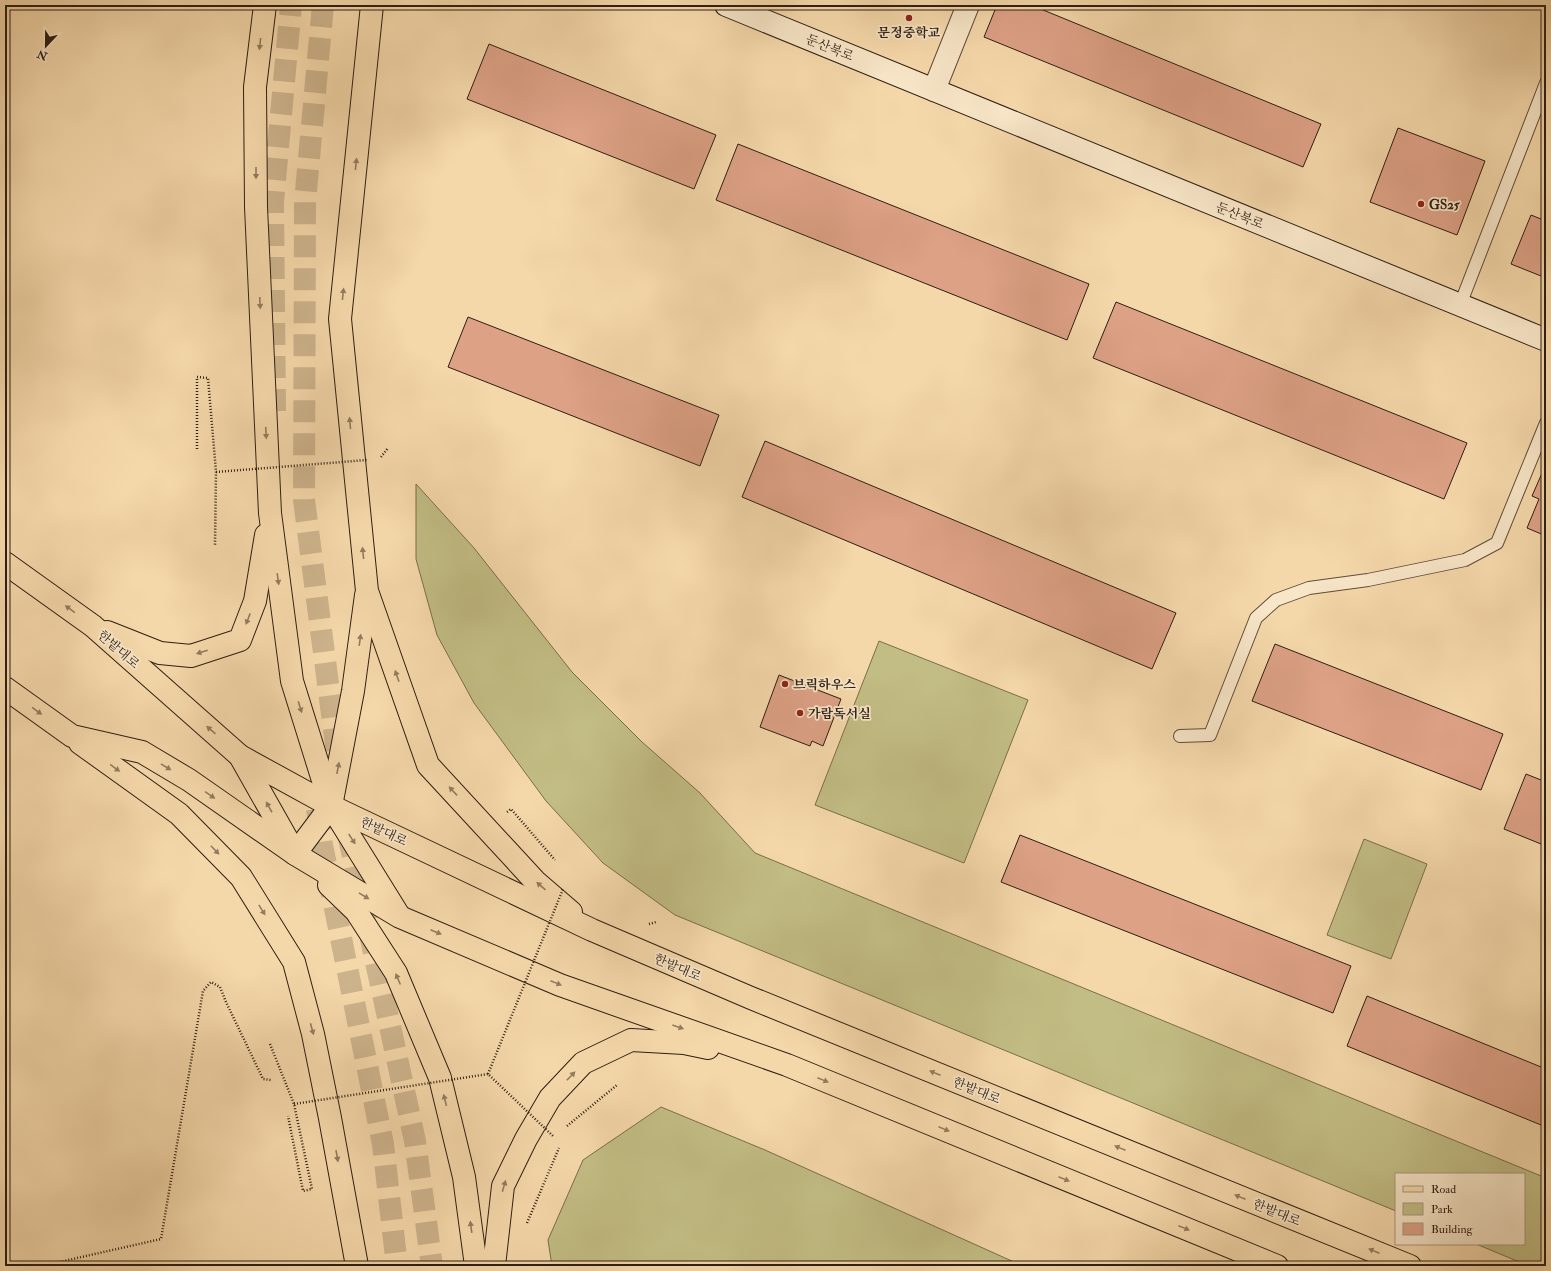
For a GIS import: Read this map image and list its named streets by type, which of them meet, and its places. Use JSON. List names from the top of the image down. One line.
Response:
{"streets":{"main road":["둔산북로","한밭대로"]},"places":["문정중학교","GS25","브릭하우스","가람독서실"],"legend":["Road","Park","Building"],"north":"bottom"}
